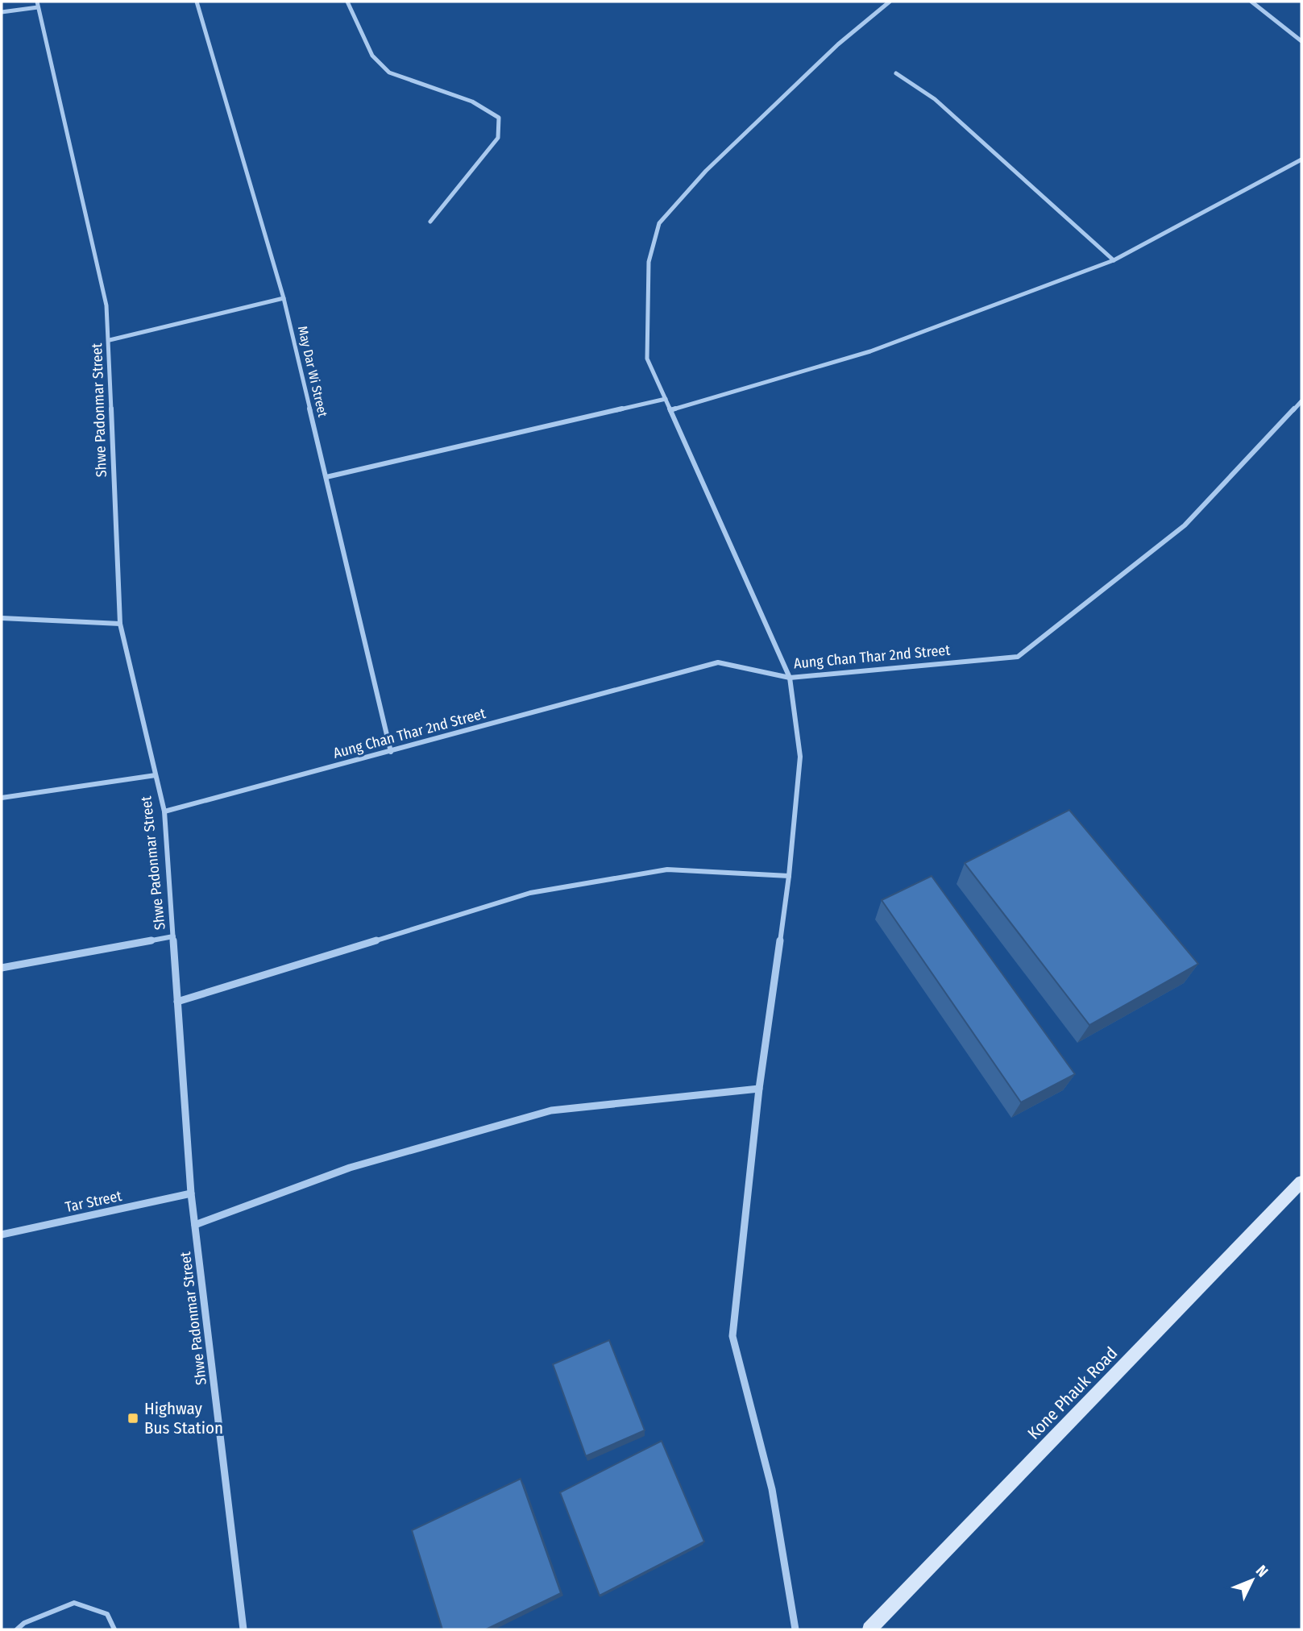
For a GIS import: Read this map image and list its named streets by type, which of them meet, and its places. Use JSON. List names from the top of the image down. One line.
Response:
{"streets":{"main road":["Kone Phauk Road"],"street":["May Dar Wi Street","Shwe Padonmar Street","Aung Chan Thar 2nd Street","Tar Street"]},"crossings":[["May Dar Wi Street","Aung Chan Thar 2nd Street"],["Shwe Padonmar Street","Aung Chan Thar 2nd Street"],["Shwe Padonmar Street","Tar Street"]],"places":{"transit":["Highway Bus Station"]},"north":"top right"}
